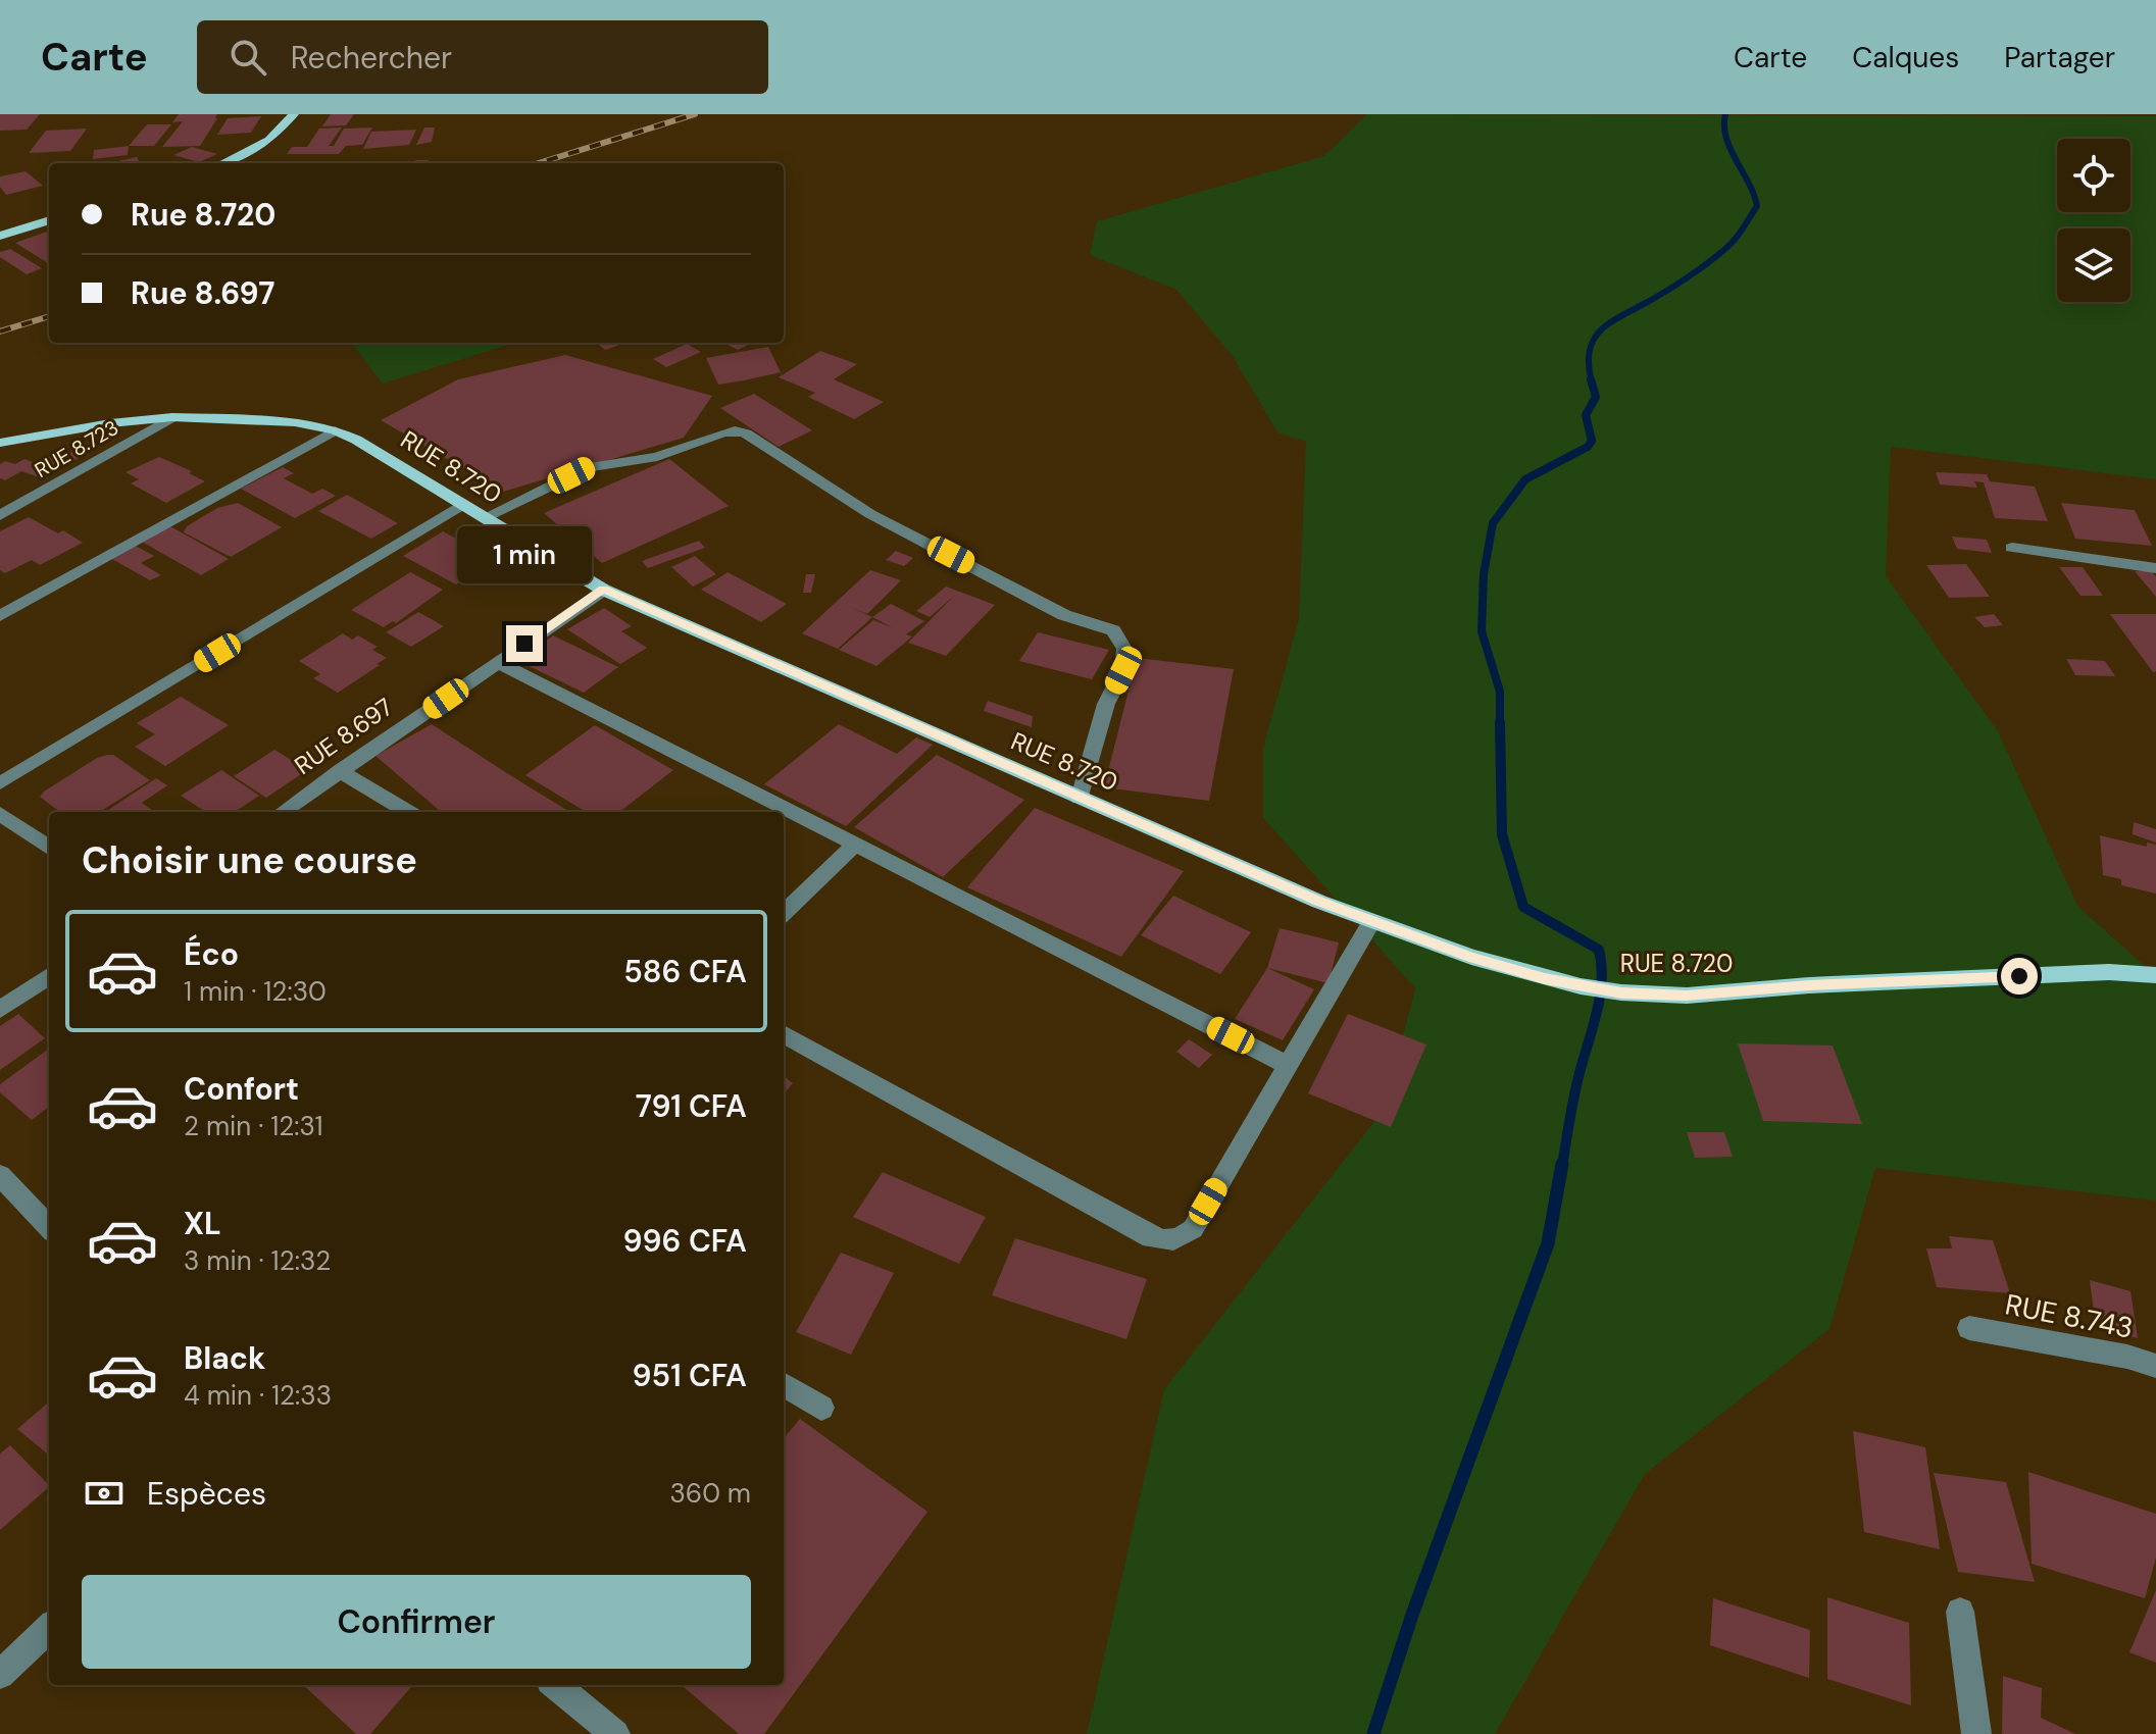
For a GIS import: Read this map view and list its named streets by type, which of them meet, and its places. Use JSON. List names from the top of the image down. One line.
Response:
{"streets":{"main road":["RUE 8.720"],"street":["RUE 8.723","RUE 8.697","RUE 8.743"]},"crossings":[["RUE 8.723","RUE 8.720"],["RUE 8.720","RUE 8.697"]],"page":{"header":"Carte","search":"Rechercher","nav":["Carte","Calques","Partager"],"banner":["Rue 8.720","Rue 8.697"],"bubble":"1 min","heading":"Choisir une course","list":[{"name":"Éco","note":"1 min · 12:30","value":"586 CFA"},{"name":"Confort","note":"2 min · 12:31","value":"791 CFA"},{"name":"XL","note":"3 min · 12:32","value":"996 CFA"},{"name":"Black","note":"4 min · 12:33","value":"951 CFA"}],"pay":["Espèces","360 m"],"buttons":"Confirmer"}}
